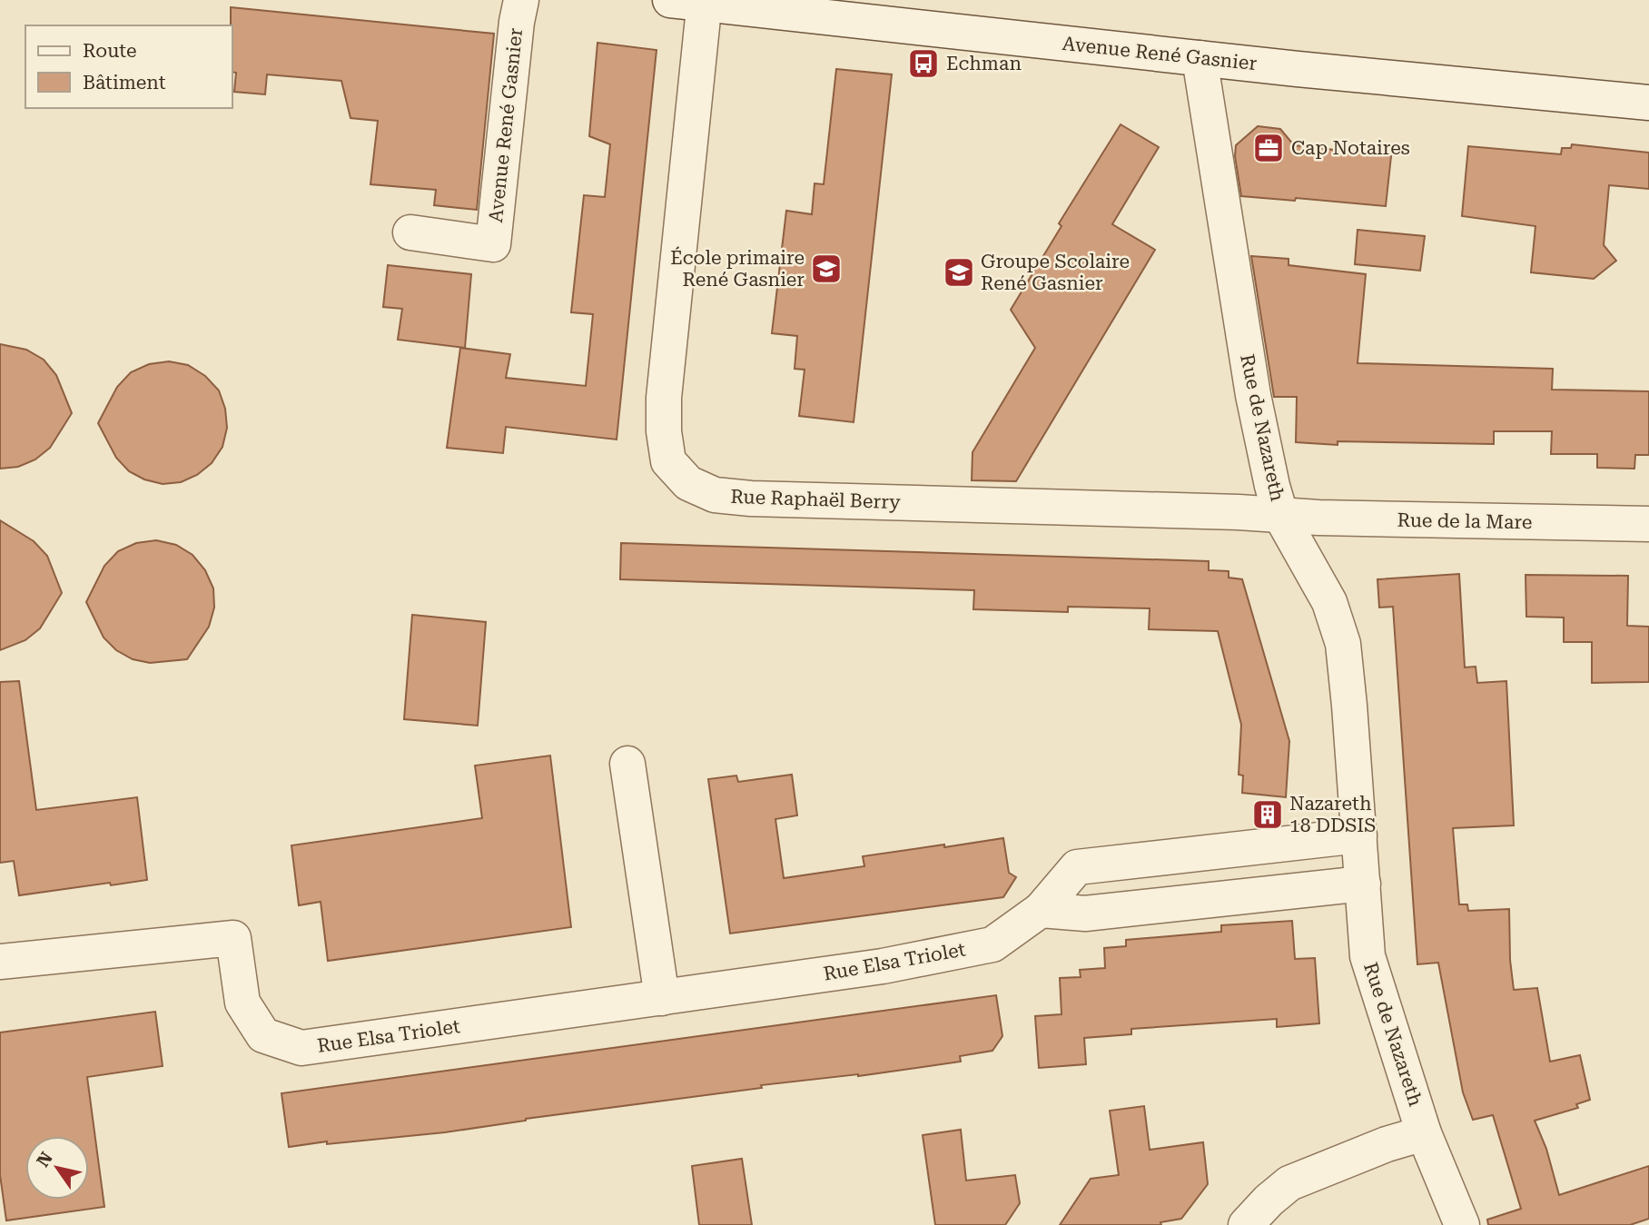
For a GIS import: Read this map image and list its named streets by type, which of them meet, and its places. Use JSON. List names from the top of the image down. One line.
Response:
{"streets":{"street":["Avenue René Gasnier","Rue de Nazareth","Rue Raphaël Berry","Rue de la Mare","Rue Elsa Triolet"]},"crossings":[["Avenue René Gasnier","Rue de Nazareth"],["Avenue René Gasnier","Rue Raphaël Berry"],["Rue de Nazareth","Rue Raphaël Berry"],["Rue de Nazareth","Rue de la Mare"],["Rue de Nazareth","Rue Elsa Triolet"],["Rue Raphaël Berry","Rue de la Mare"]],"places":{"bus stop":["Echman"],"office":["Cap Notaires"],"school or university":["École primaire René Gasnier","Groupe Scolaire René Gasnier"],"building":["Nazareth 18 DDSIS"]},"legend":["Route","Bâtiment"],"north":"top left"}
